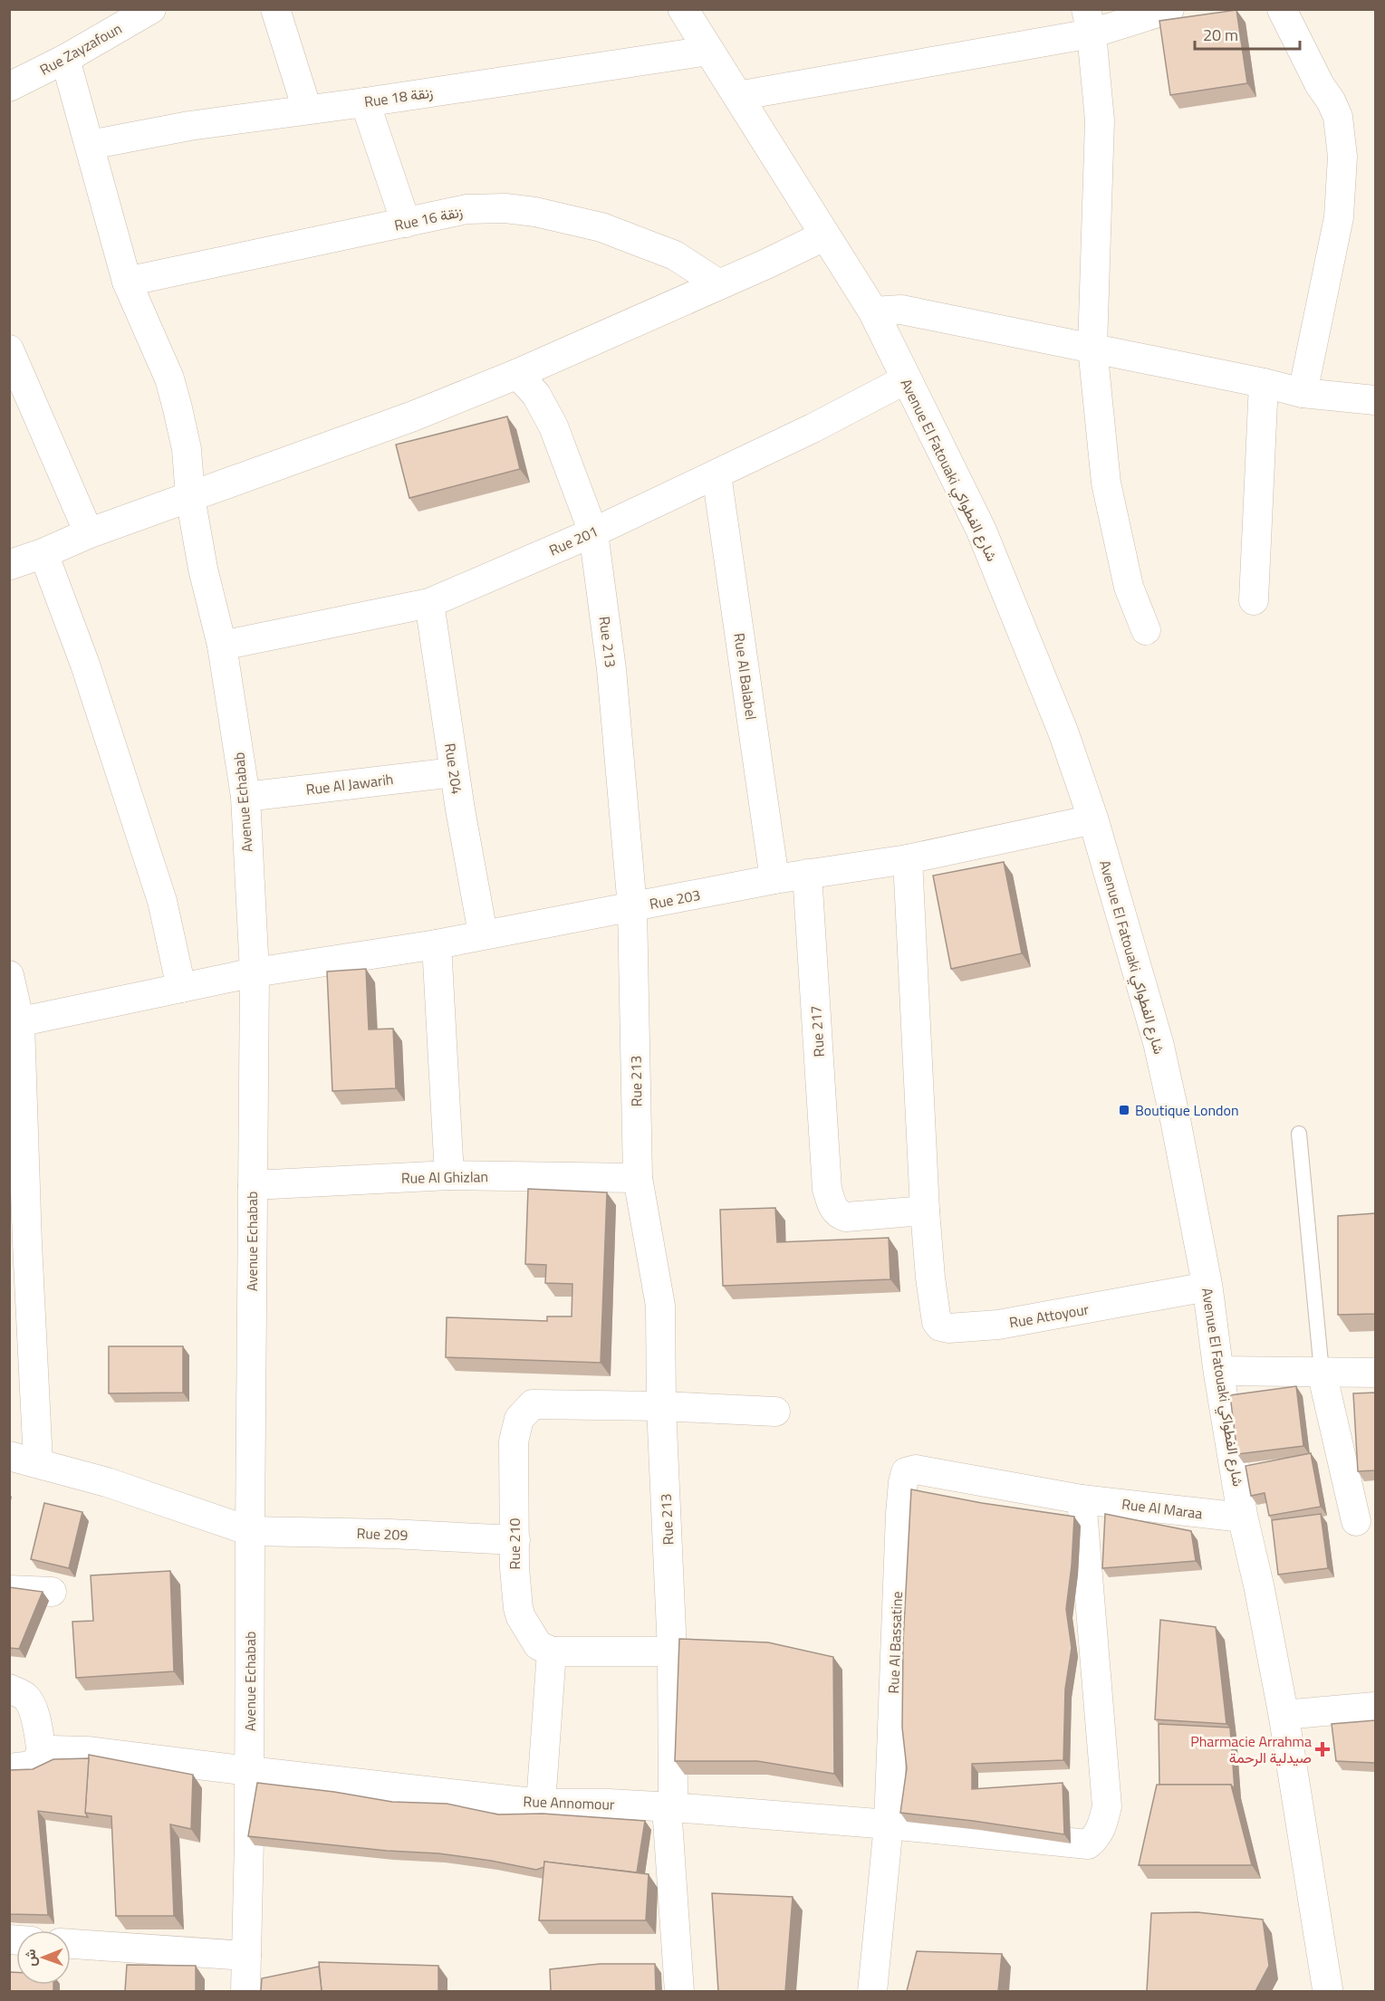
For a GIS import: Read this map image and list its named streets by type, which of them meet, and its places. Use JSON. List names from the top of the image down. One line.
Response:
{"streets":{"main road":["Avenue El Fatouaki شارع الفطواكي"],"street":["Rue Zayzafoun","Rue 18 زنقة","Rue 16 زنقة","Rue 201","Rue 213","Rue Al Balabel","Rue 204","Rue Al Jawarih","Avenue Echabab","Rue 203","Rue 217","Rue Al Ghizlan","Rue Attoyour","Rue Al Maraa","Rue 209","Rue 210","Rue Al Bassatine","Rue Annomour"]},"crossings":[["Rue Zayzafoun","Avenue Echabab"],["Rue 18 زنقة","Avenue El Fatouaki شارع الفطواكي"],["Rue 18 زنقة","Avenue Echabab"],["Rue 16 زنقة","Avenue Echabab"],["Avenue El Fatouaki شارع الفطواكي","Rue 201"],["Avenue El Fatouaki شارع الفطواكي","Rue 203"],["Avenue El Fatouaki شارع الفطواكي","Rue Attoyour"],["Avenue El Fatouaki شارع الفطواكي","Rue Al Maraa"],["Rue 201","Rue 213"],["Rue 201","Rue Al Balabel"],["Rue 201","Rue 204"],["Rue 201","Avenue Echabab"],["Rue 213","Rue 203"],["Rue 213","Rue Al Ghizlan"],["Rue 213","Rue 210"],["Rue 213","Rue Annomour"],["Rue Al Balabel","Rue 203"],["Rue 204","Rue Al Jawarih"],["Rue 204","Rue 203"],["Rue Al Jawarih","Avenue Echabab"],["Avenue Echabab","Rue 203"],["Avenue Echabab","Rue Al Ghizlan"],["Avenue Echabab","Rue 209"],["Avenue Echabab","Rue Annomour"],["Rue 203","Rue 217"],["Rue 217","Rue Attoyour"],["Rue Al Maraa","Rue Al Bassatine"],["Rue Al Maraa","Rue Annomour"],["Rue 209","Rue 210"],["Rue Al Bassatine","Rue Annomour"]],"places":{"transit":["Boutique London"],"health":["Pharmacie Arrahma صيدلية الرحمة"]},"scale_bar":"20 m","north":"left"}
